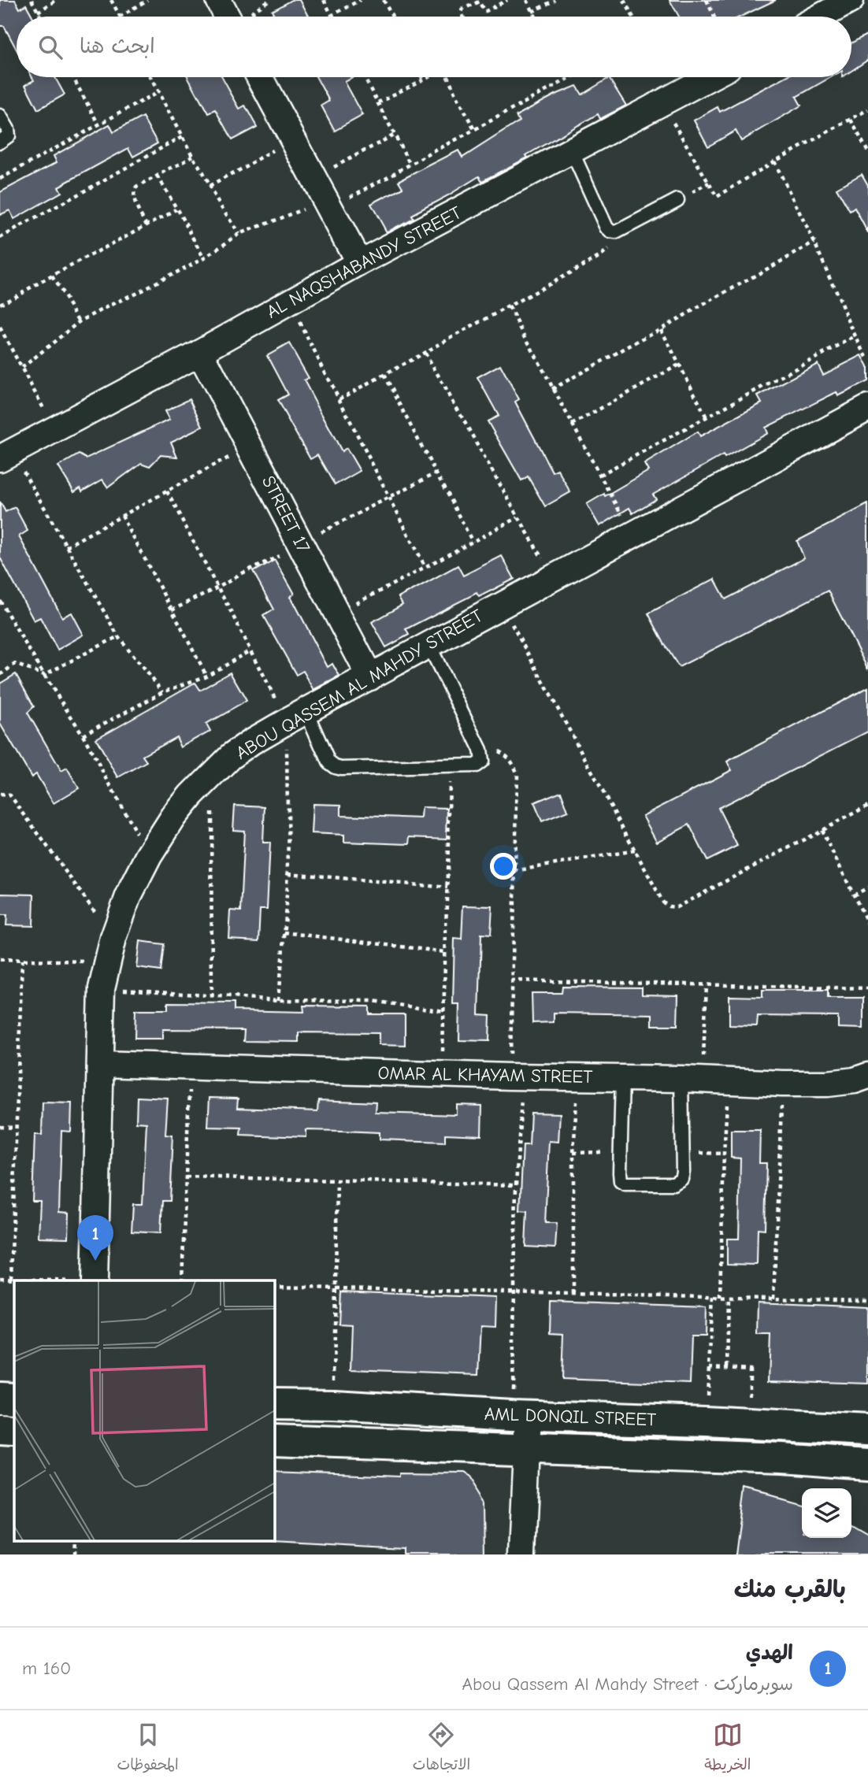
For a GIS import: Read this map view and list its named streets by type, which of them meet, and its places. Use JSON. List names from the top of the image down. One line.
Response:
{"streets":{"street":["AL NAQSHABANDY STREET","STREET 17","ABOU QASSEM AL MAHDY STREET","OMAR AL KHAYAM STREET","AML DONQIL STREET"]},"crossings":[["AL NAQSHABANDY STREET","STREET 17"],["STREET 17","ABOU QASSEM AL MAHDY STREET"],["ABOU QASSEM AL MAHDY STREET","OMAR AL KHAYAM STREET"]],"page":{"search":"ابحث هنا","pins":"1","heading":"بالقرب منك","list":[{"mark":"1","name":"الهدي","note":"سوبرماركت · Abou Qassem Al Mahdy Street","value":"160 m"}],"nav":["الخريطة","الاتجاهات","المحفوظات"]}}
